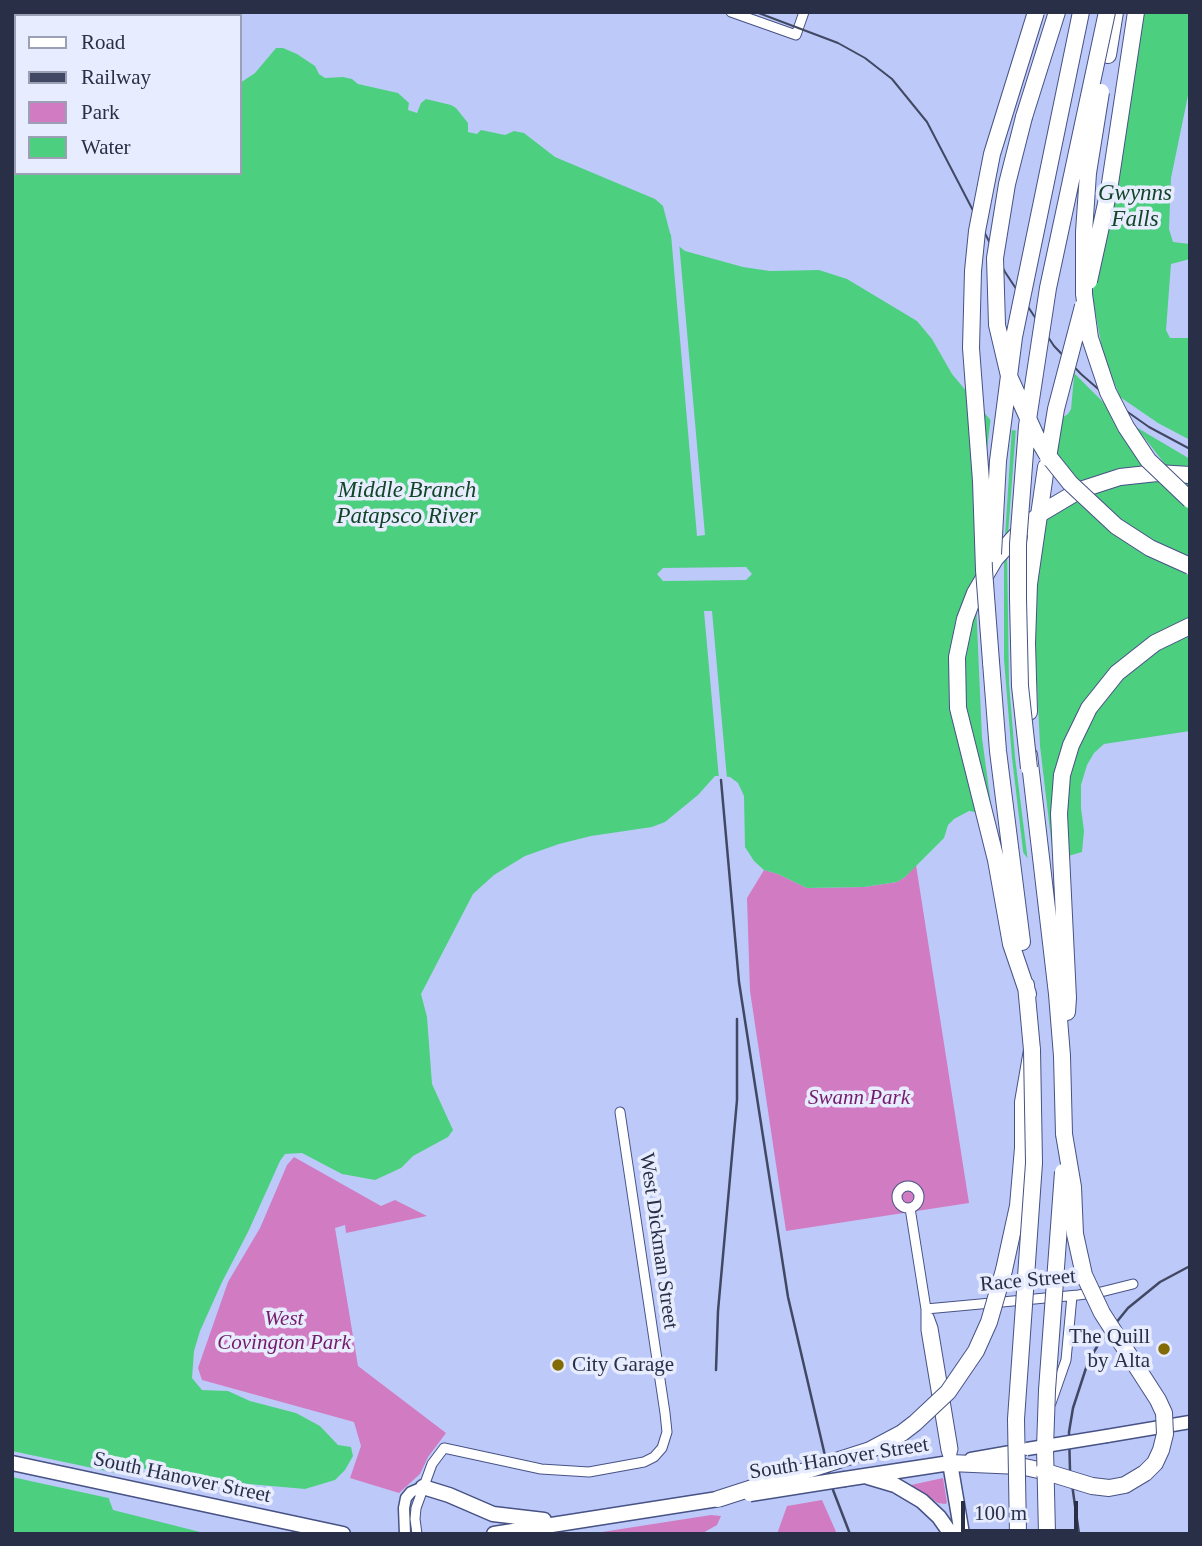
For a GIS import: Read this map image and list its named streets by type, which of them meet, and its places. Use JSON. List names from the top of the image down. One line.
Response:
{"streets":{"main road":["South Hanover Street"],"street":["West Dickman Street","Race Street"]},"water":["Gwynns Falls","Middle Branch Patapsco River"],"parks":["Swann Park","West Covington Park"],"places":["The Quill by Alta","City Garage"],"legend":["Road","Railway","Park","Water"],"scale_bar":"100 m"}
